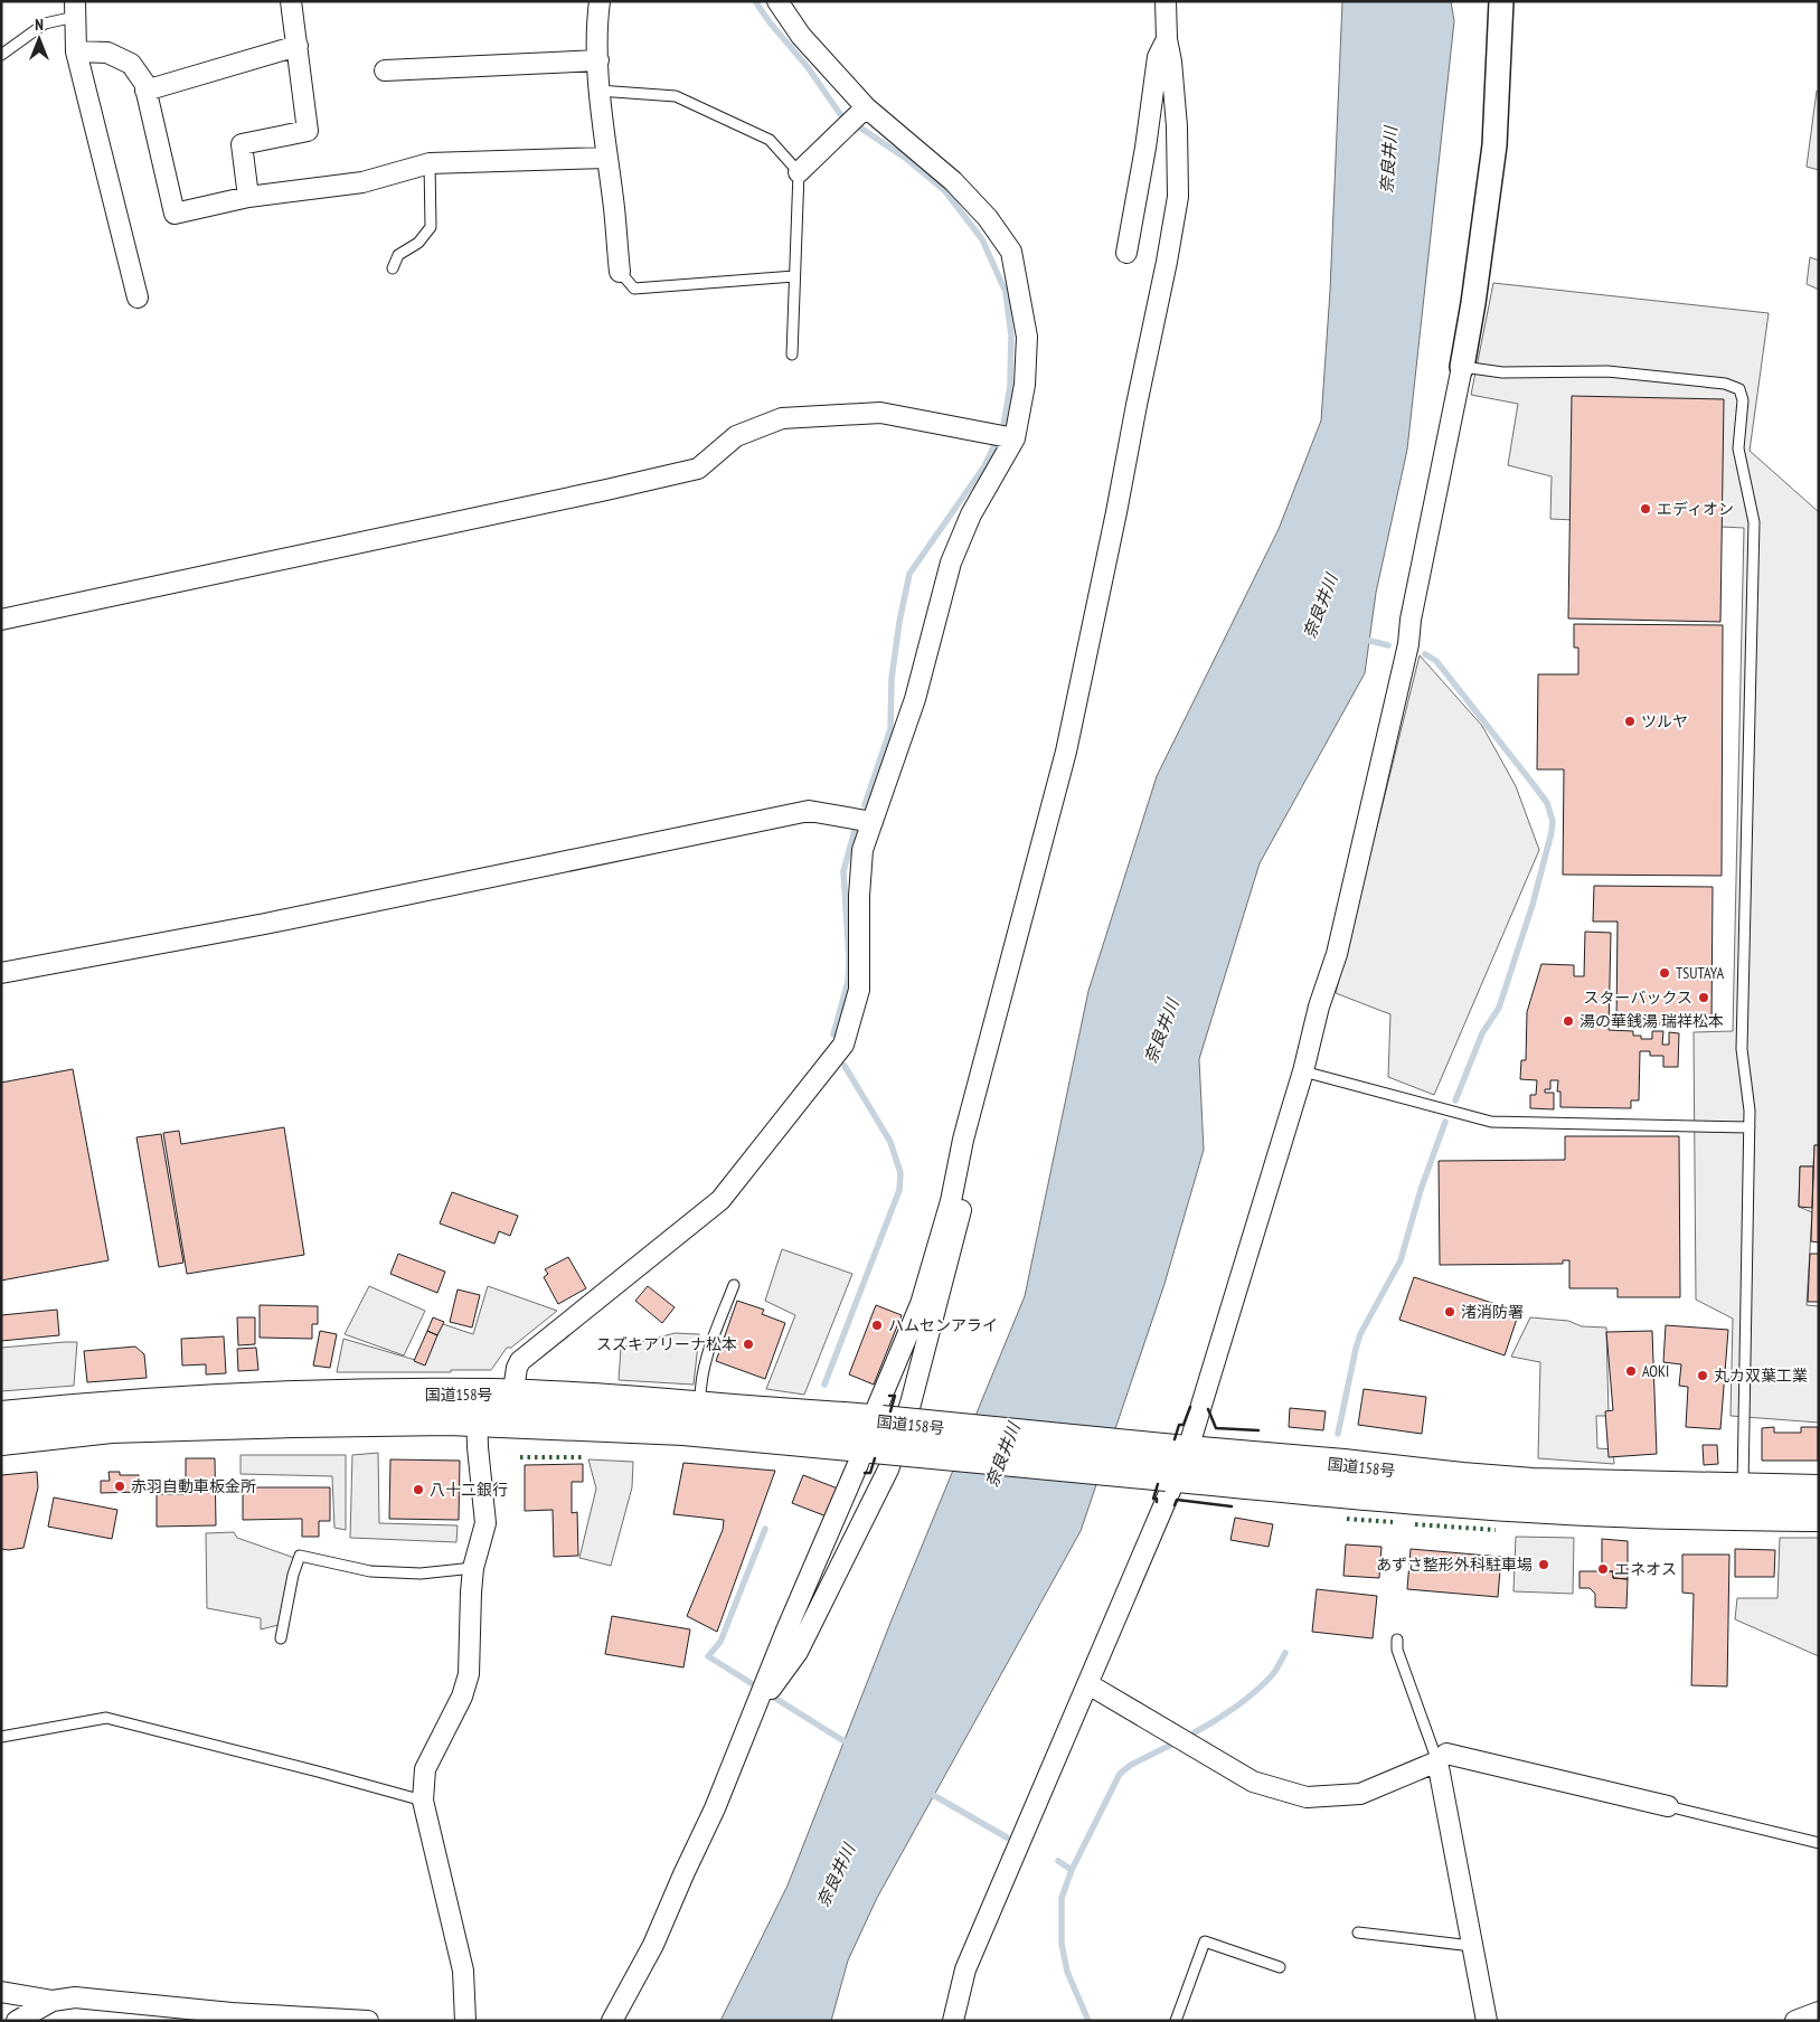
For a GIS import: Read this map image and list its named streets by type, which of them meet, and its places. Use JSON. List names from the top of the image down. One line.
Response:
{"streets":{"highway":["国道158号"]},"water":["奈良井川"],"places":["エディオン","ツルヤ","TSUTAYA","スターバックス","湯の華銭湯 瑞祥松本","渚消防署","ハムセンアライ","スズキアリーナ松本","AOKI","丸カ双葉工業","赤羽自動車板金所","八十二銀行","あずさ整形外科駐車場","エネオス"],"north":"top"}
